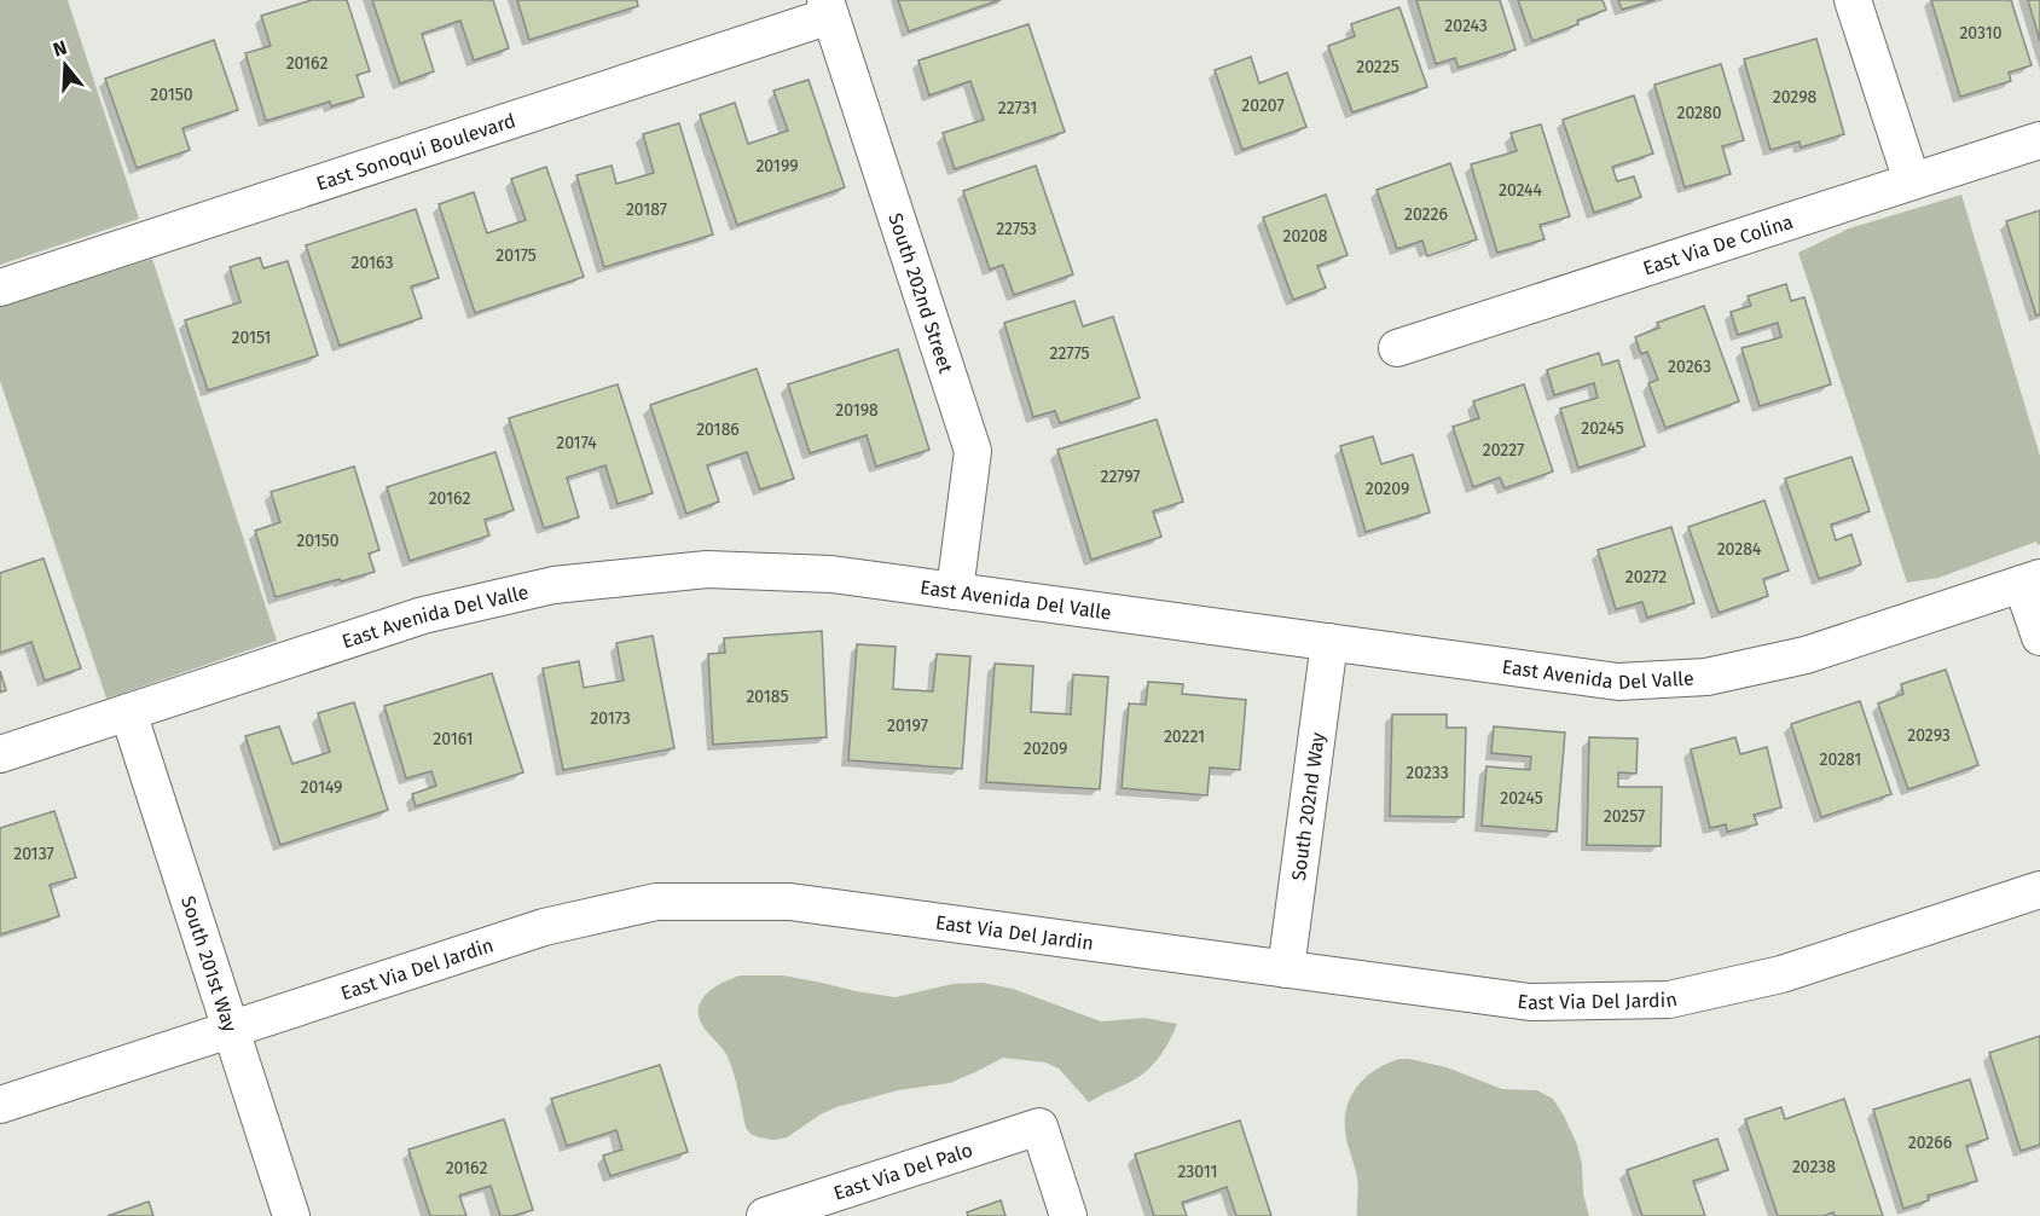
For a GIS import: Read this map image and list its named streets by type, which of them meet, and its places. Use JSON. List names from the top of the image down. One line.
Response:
{"streets":{"street":["East Sonoqui Boulevard","East Via De Colina","South 202nd Street","East Avenida Del Valle","South 202nd Way","East Via Del Jardin","South 201st Way","East Via Del Palo"]},"crossings":[["East Sonoqui Boulevard","South 202nd Street"],["South 202nd Street","East Avenida Del Valle"],["East Avenida Del Valle","South 202nd Way"],["East Avenida Del Valle","South 201st Way"],["South 202nd Way","East Via Del Jardin"],["East Via Del Jardin","South 201st Way"]],"house_numbers":["20243","20310","20162","20225","20150","20298","20207","22731","20280","20199","20244","20187","20226","22753","20208","20175","20163","20151","22775","20263","20198","20245","20186","20174","20227","22797","20209","20162","20150","20284","20272","20185","20173","20197","20293","20221","20161","20209","20281","20233","20149","20245","20257","20137","20266","20238","20162","23011"],"north":"top"}
